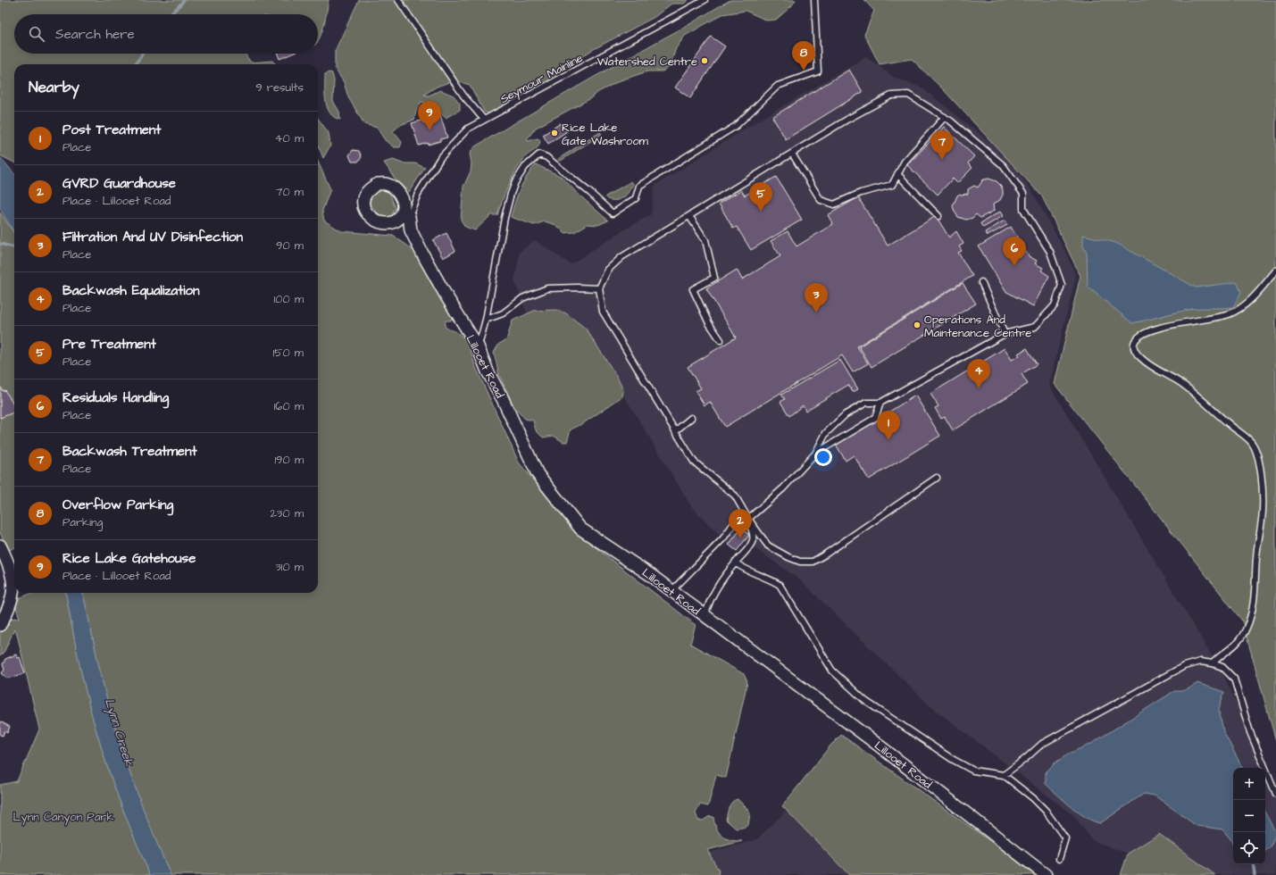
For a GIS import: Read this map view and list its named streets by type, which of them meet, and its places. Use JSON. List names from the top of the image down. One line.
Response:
{"streets":{"street":["Lillooet Road"],"lane":["Seymour Mainline"]},"crossings":[["Seymour Mainline","Lillooet Road"]],"water":["Lynn Creek"],"parks":["Lynn Canyon Park"],"places":["Watershed Centre","Rice Lake Gate Washroom","Operations And Maintenance Centre"],"page":{"search":"Search here","pins":["8","9","7","5","6","3","4","1","2"],"heading":["Nearby","9 results"],"list":[{"mark":"1","name":"Post Treatment","note":"Place","value":"40 m"},{"mark":"2","name":"GVRD Guardhouse","note":"Place · Lillooet Road","value":"70 m"},{"mark":"3","name":"Filtration And UV Disinfection","note":"Place","value":"90 m"},{"mark":"4","name":"Backwash Equalization","note":"Place","value":"100 m"},{"mark":"5","name":"Pre Treatment","note":"Place","value":"150 m"},{"mark":"6","name":"Residuals Handling","note":"Place","value":"160 m"},{"mark":"7","name":"Backwash Treatment","note":"Place","value":"190 m"},{"mark":"8","name":"Overflow Parking","note":"Parking","value":"230 m"},{"mark":"9","name":"Rice Lake Gatehouse","note":"Place · Lillooet Road","value":"310 m"}],"map_buttons":["+","−"]}}
